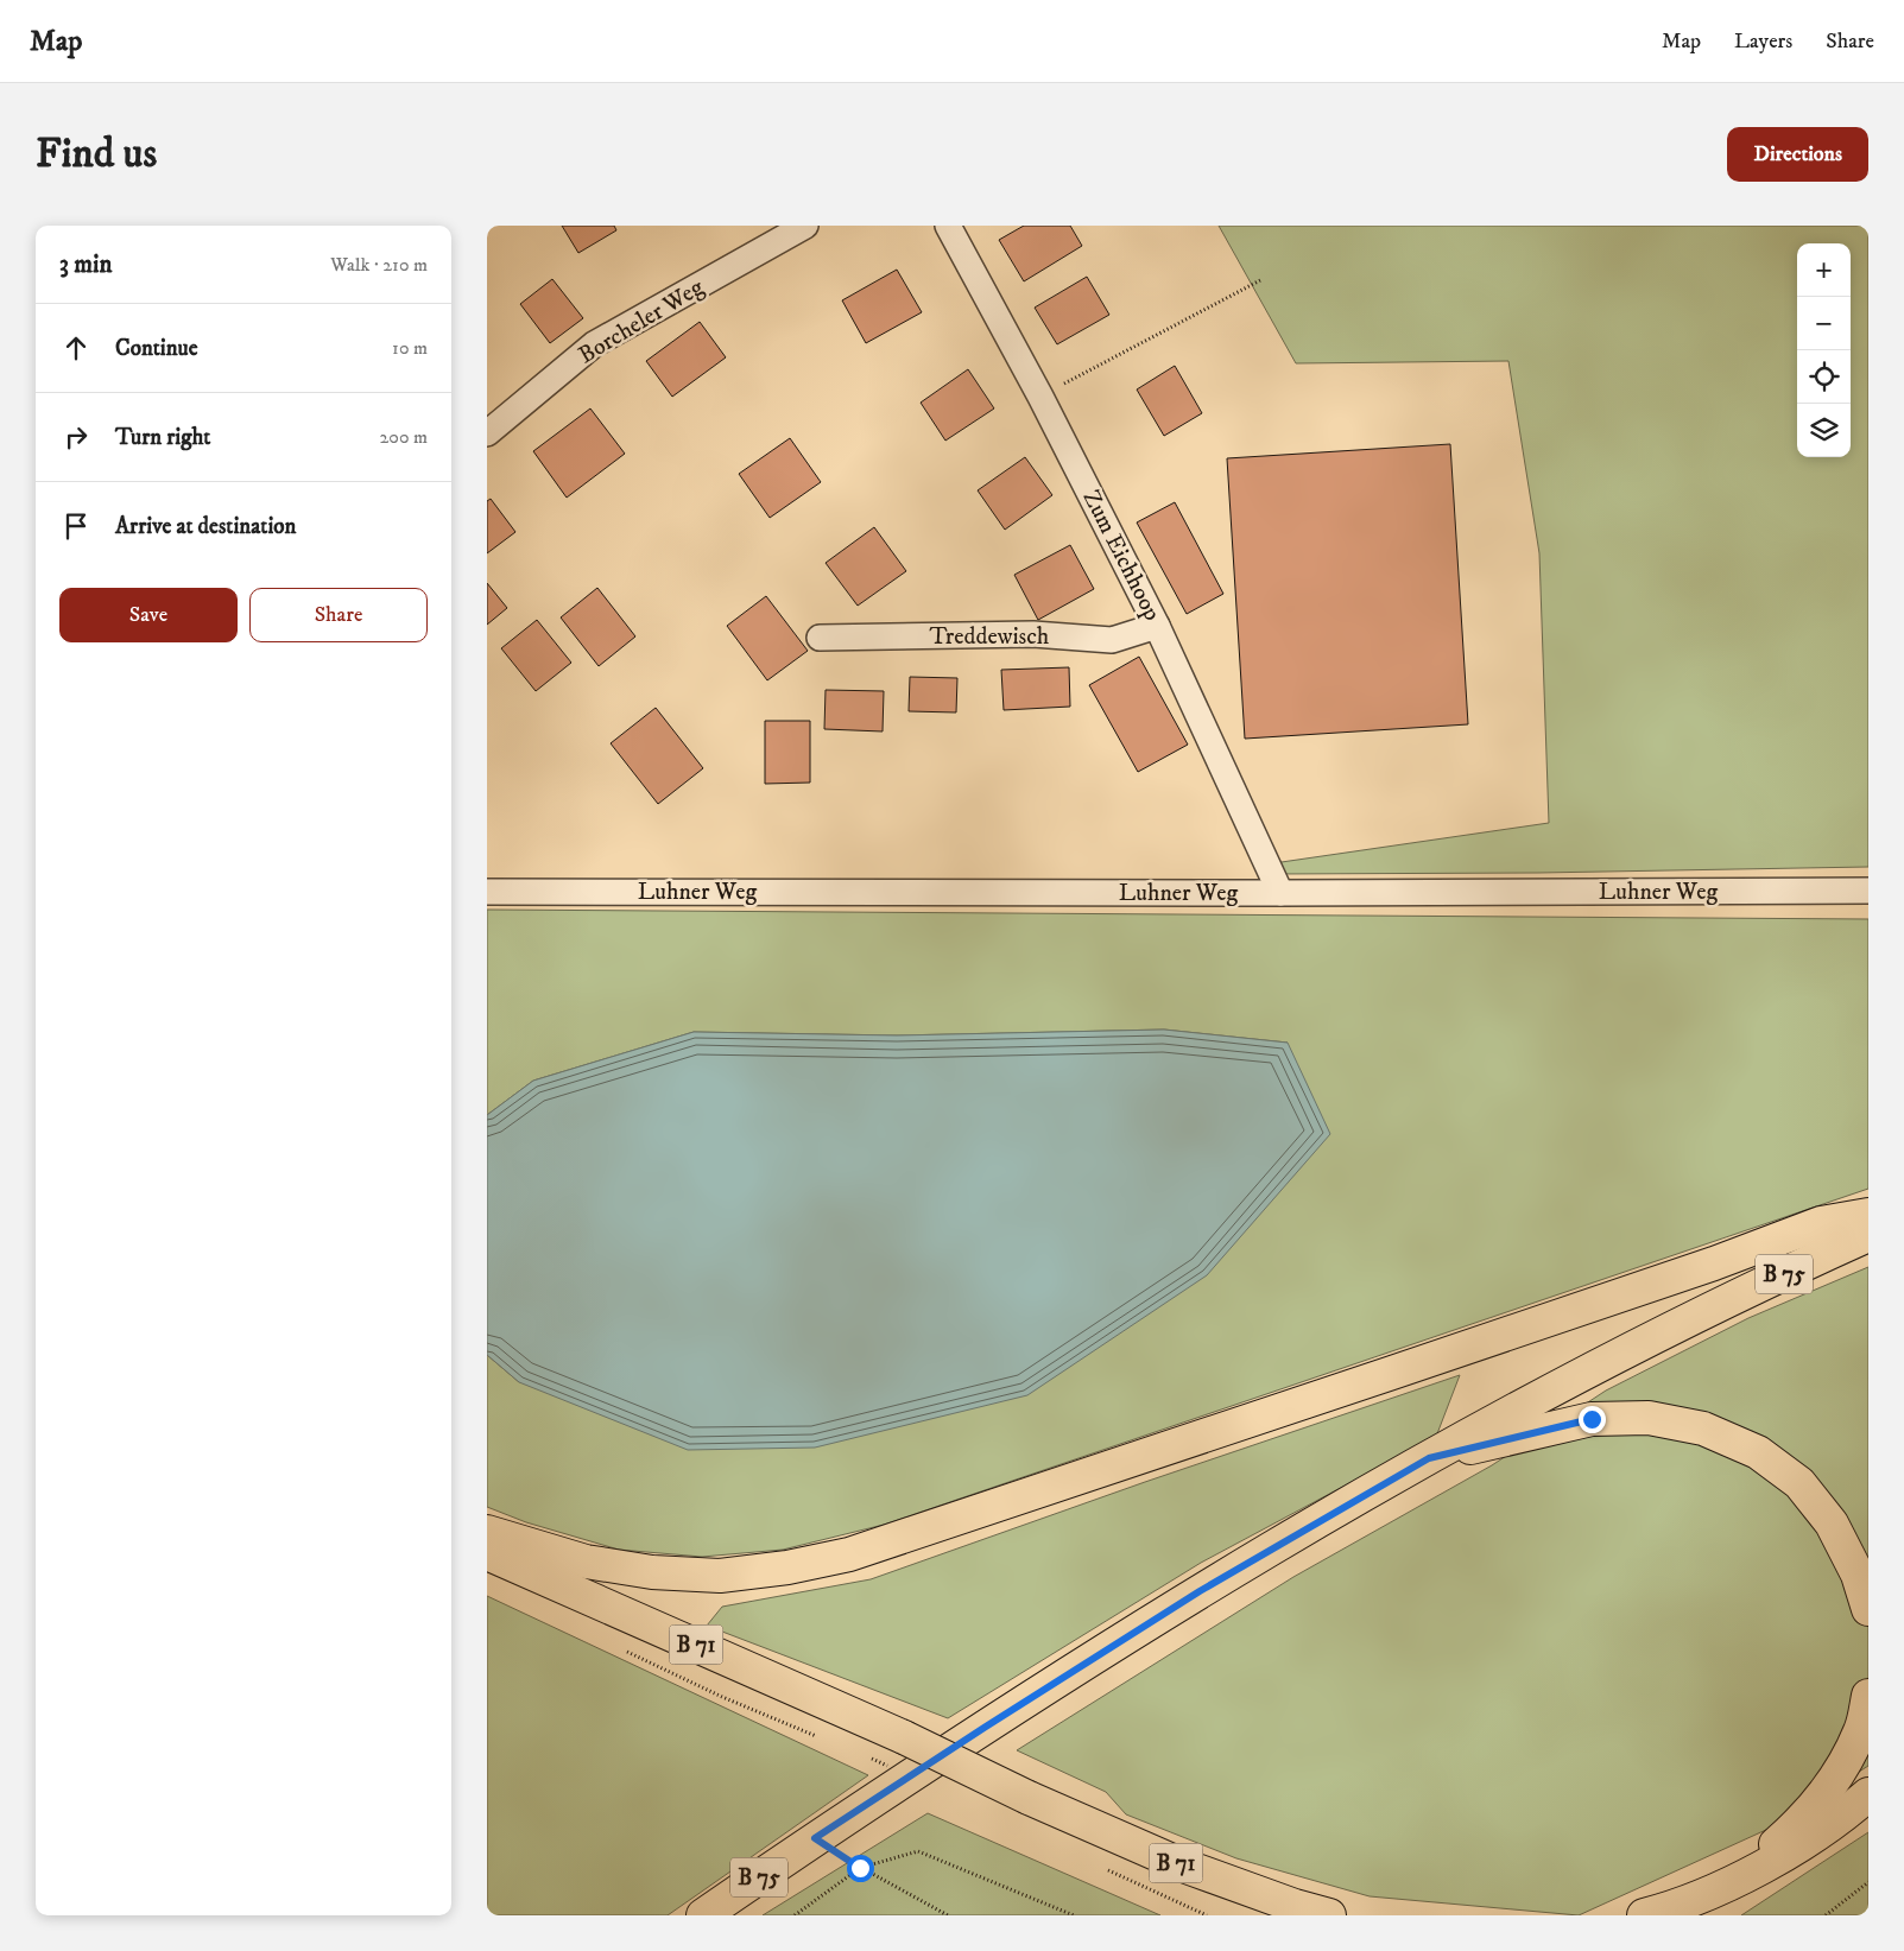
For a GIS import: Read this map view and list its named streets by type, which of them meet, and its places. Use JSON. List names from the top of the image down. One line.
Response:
{"streets":{"main road":["B 75","B 71"],"street":["Borcheler Weg","Zum Eichhoop","Treddewisch","Luhner Weg"]},"crossings":[["Zum Eichhoop","Treddewisch"],["Zum Eichhoop","Luhner Weg"]],"page":{"header":"Map","nav":["Map","Layers","Share"],"buttons":["Directions",["Save","Share"]],"title":"Find us","heading":["3 min","Walk · 210 m"],"map_buttons":["+","−"],"list":[["Continue","10 m"],["Turn right","200 m"],"Arrive at destination"]}}
